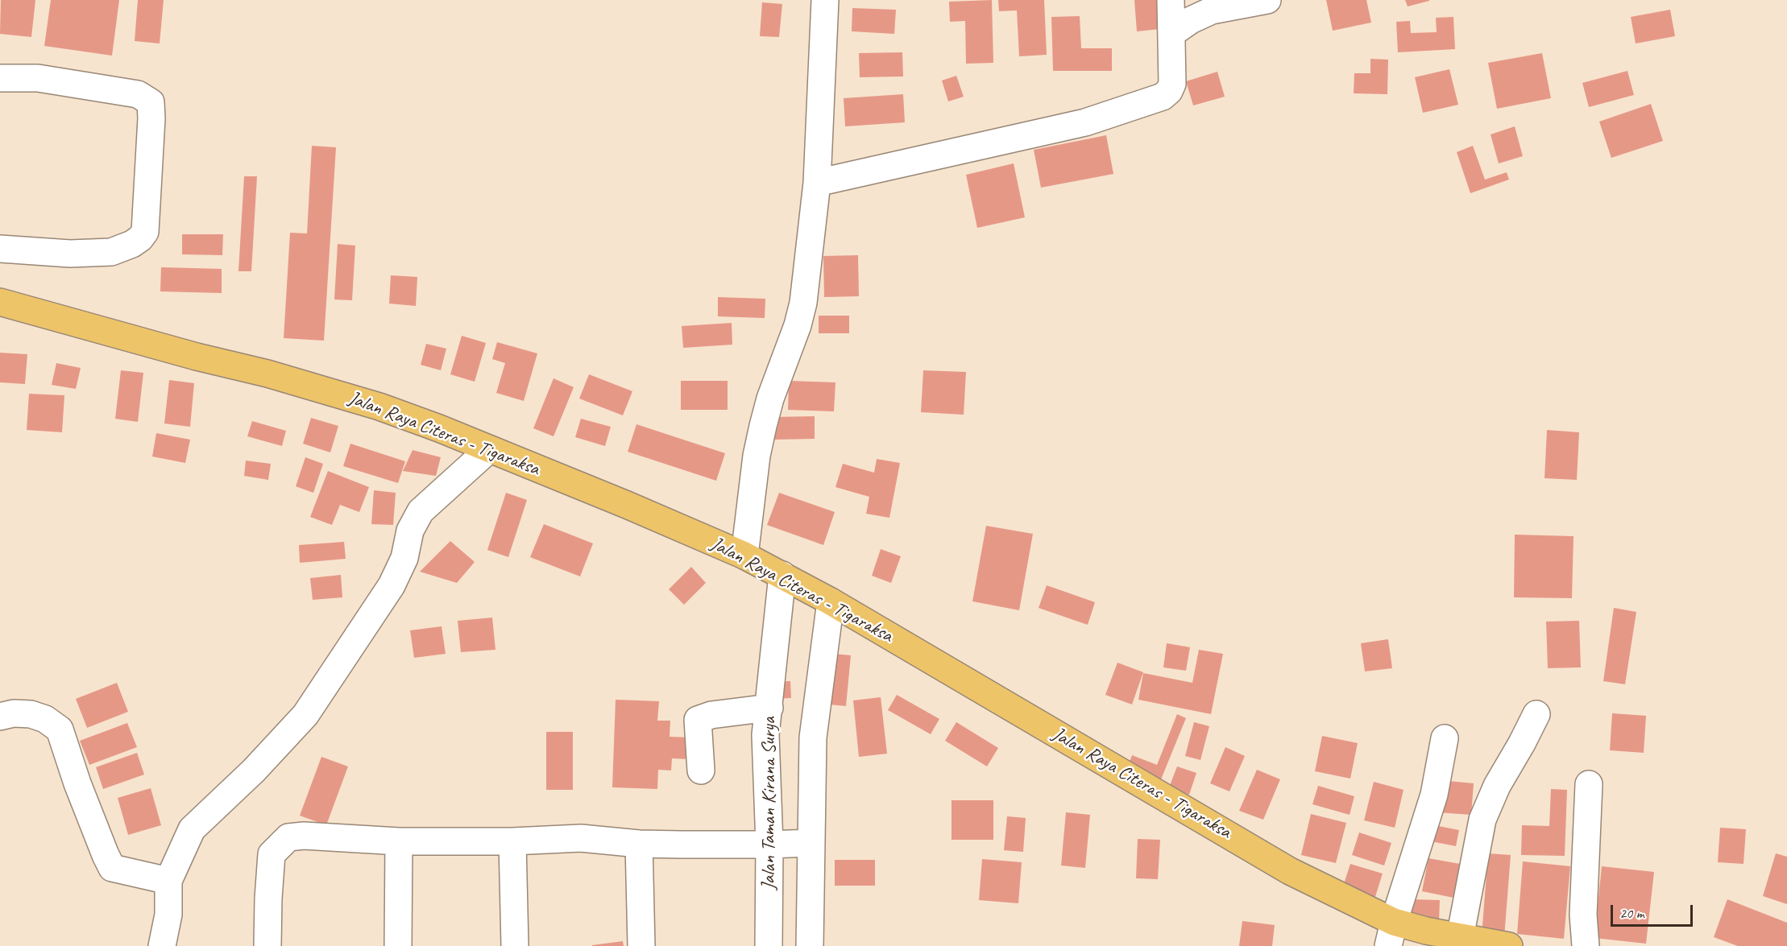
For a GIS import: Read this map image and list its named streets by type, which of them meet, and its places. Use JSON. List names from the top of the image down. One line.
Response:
{"streets":{"main road":["Jalan Raya Citeras - Tigaraksa"],"street":["Jalan Taman Kirana Surya"]},"crossings":[["Jalan Raya Citeras - Tigaraksa","Jalan Taman Kirana Surya"]],"scale_bar":"20 m"}
